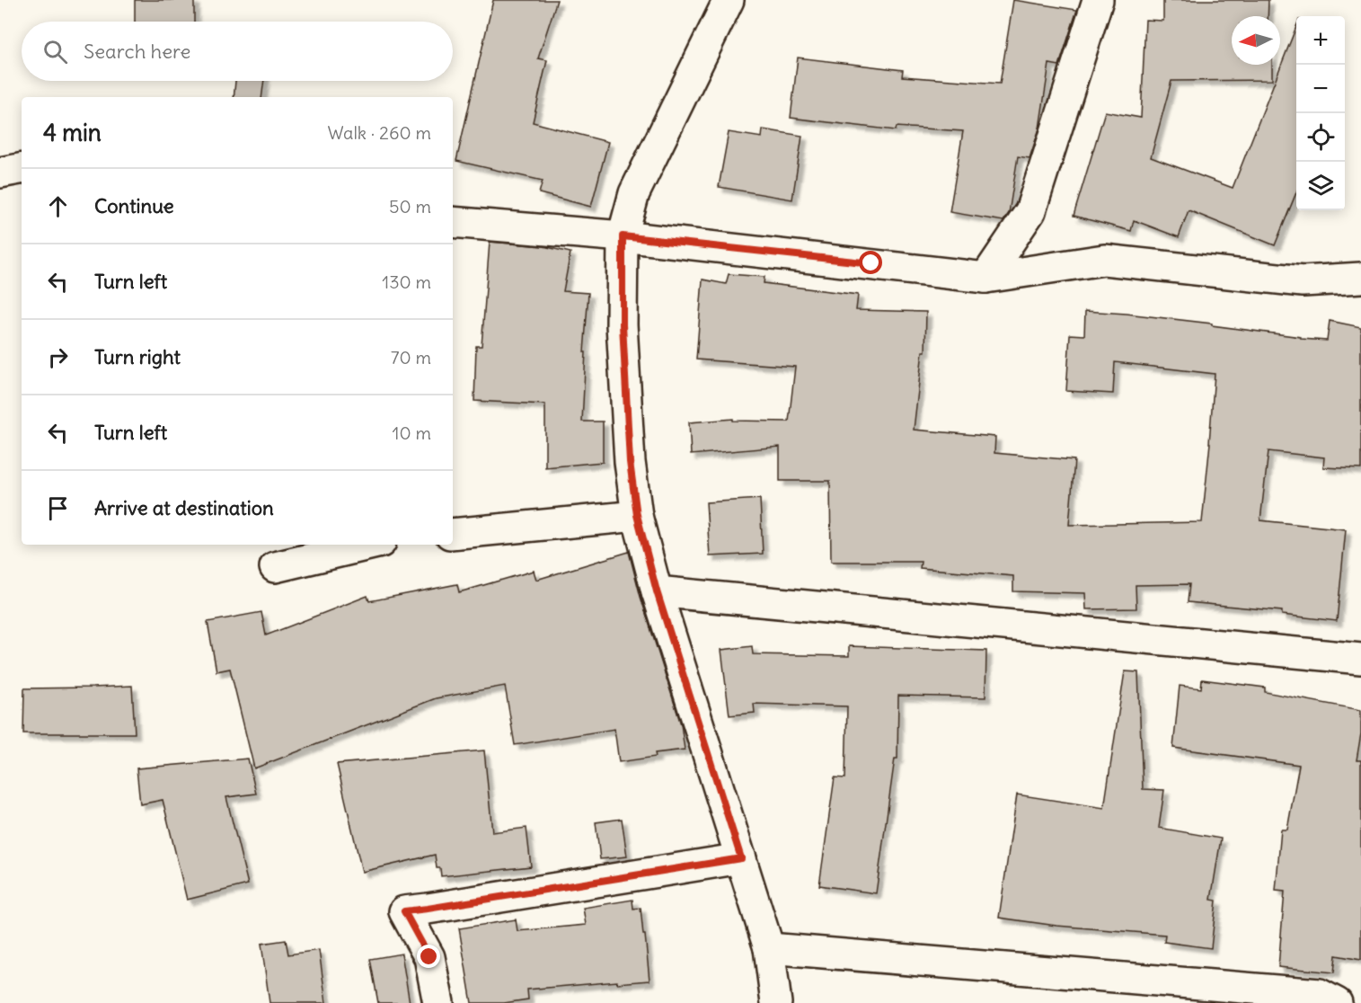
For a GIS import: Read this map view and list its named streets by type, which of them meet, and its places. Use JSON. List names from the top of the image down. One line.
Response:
{"north":"left","page":{"map_buttons":["+","−"],"search":"Search here","heading":["4 min","Walk · 260 m"],"list":[["Continue","50 m"],["Turn left","130 m"],["Turn right","70 m"],["Turn left","10 m"],"Arrive at destination"]}}
